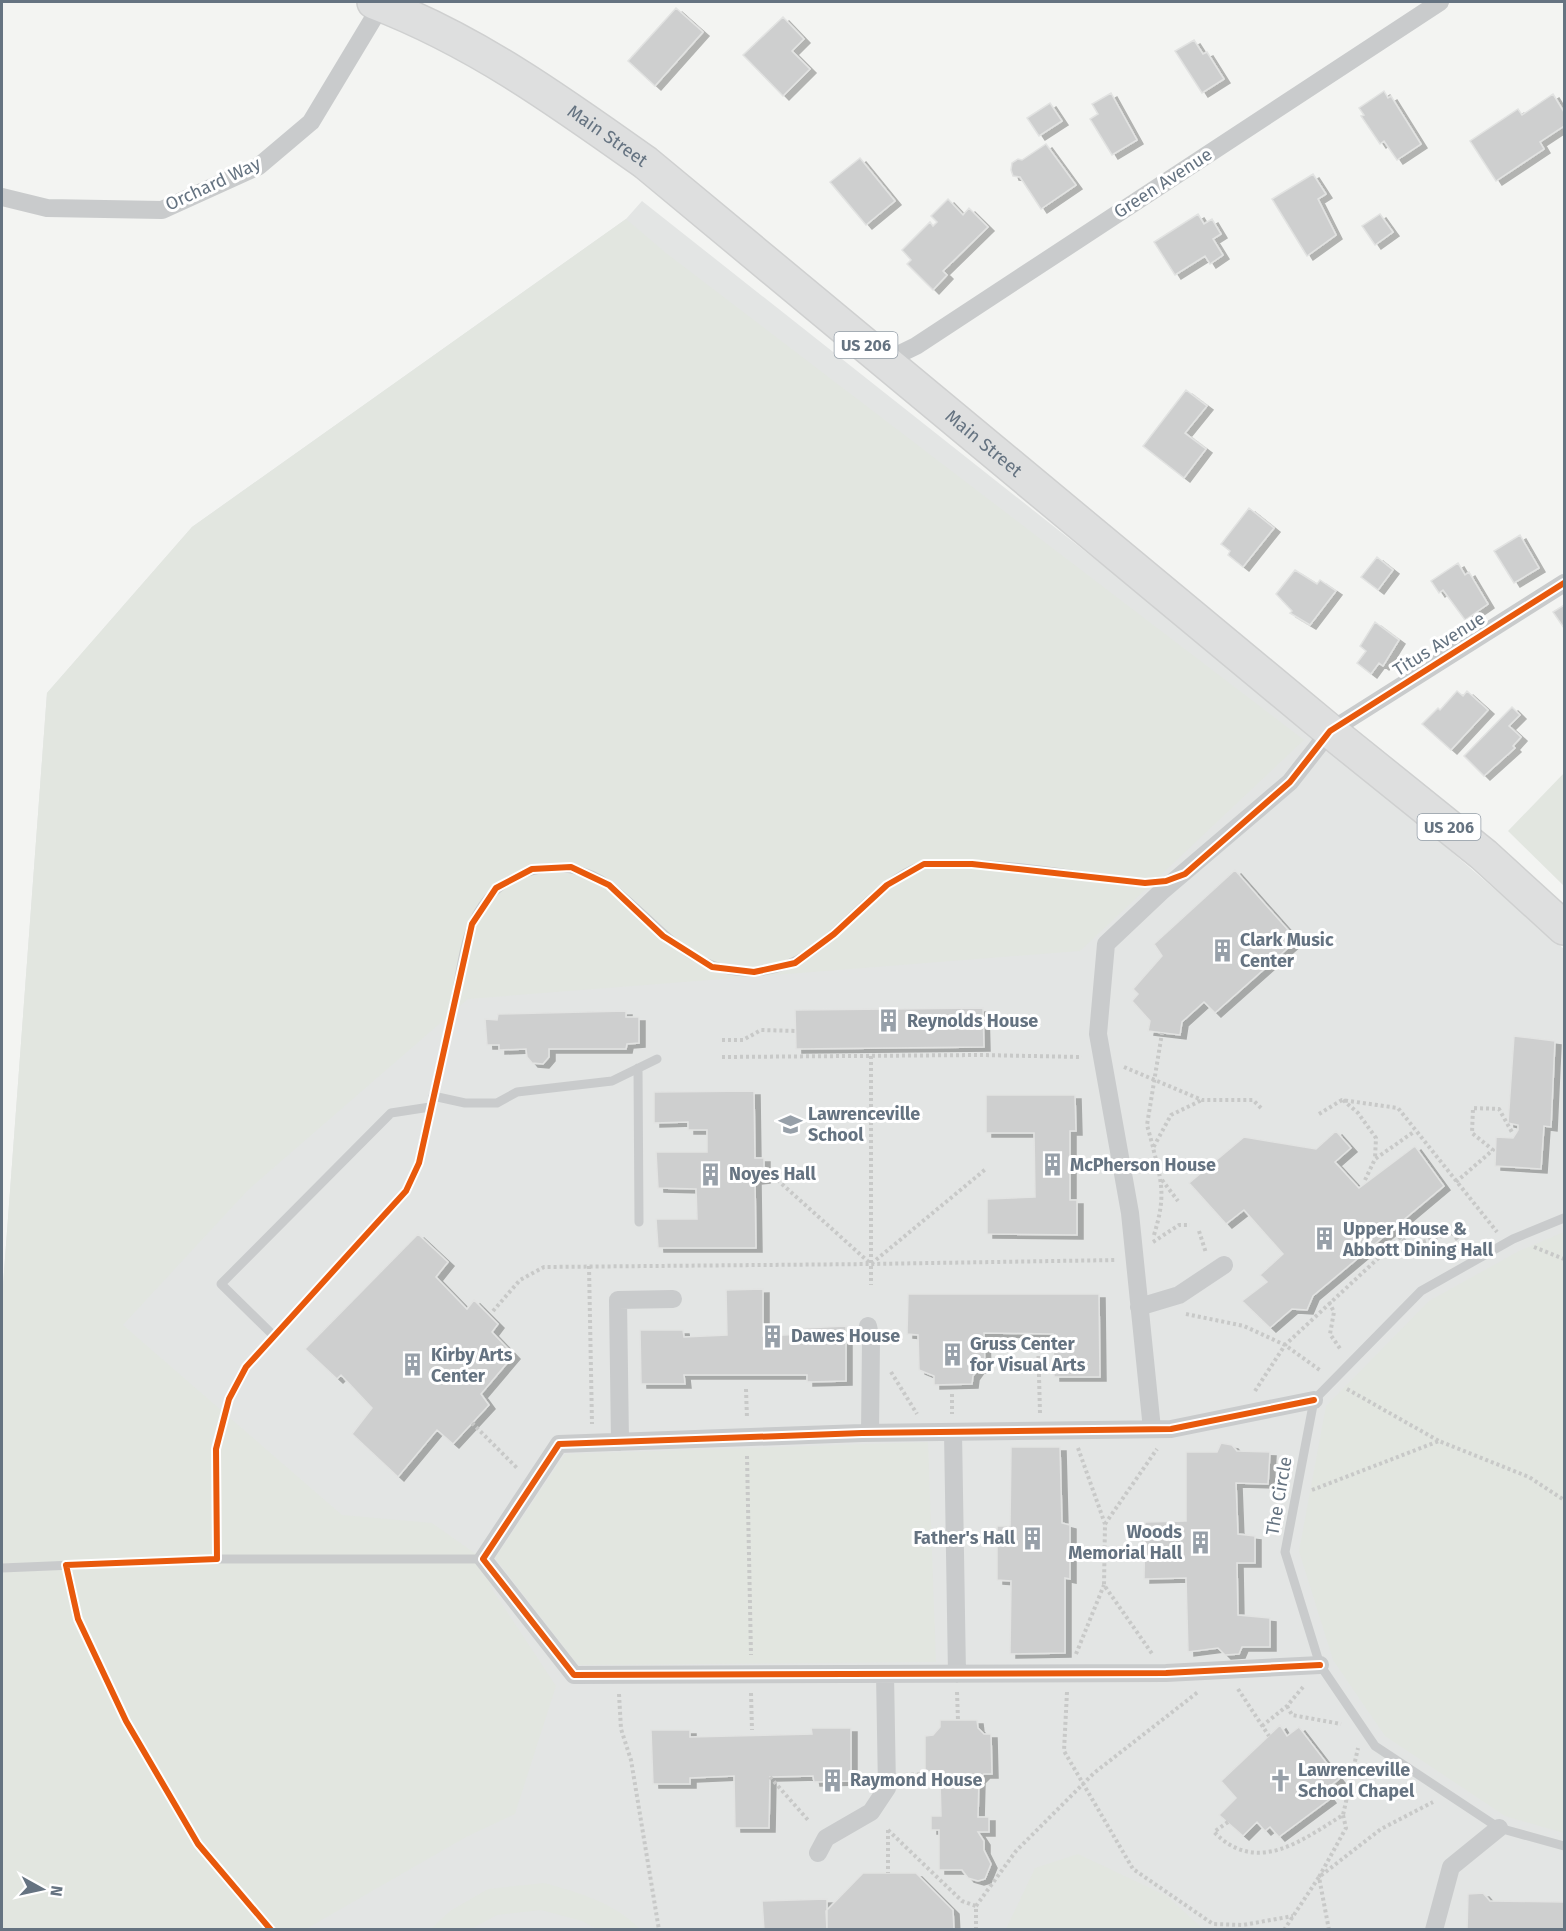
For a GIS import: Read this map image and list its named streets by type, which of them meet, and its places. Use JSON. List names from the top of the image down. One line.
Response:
{"streets":{"highway":["Main Street","US 206"],"street":["Green Avenue","Orchard Way","Titus Avenue"],"lane":["The Circle"]},"crossings":[["Main Street","Green Avenue"],["Main Street","Orchard Way"],["Main Street","Titus Avenue"]],"places":{"building":["Clark Music Center","Reynolds House","McPherson House","Noyes Hall","Upper House & Abbott Dining Hall","Dawes House","Gruss Center for Visual Arts","Kirby Arts Center","Father's Hall","Woods Memorial Hall","Raymond House"],"school or university":["Lawrenceville School"],"church":["Lawrenceville School Chapel"]},"north":"right"}
